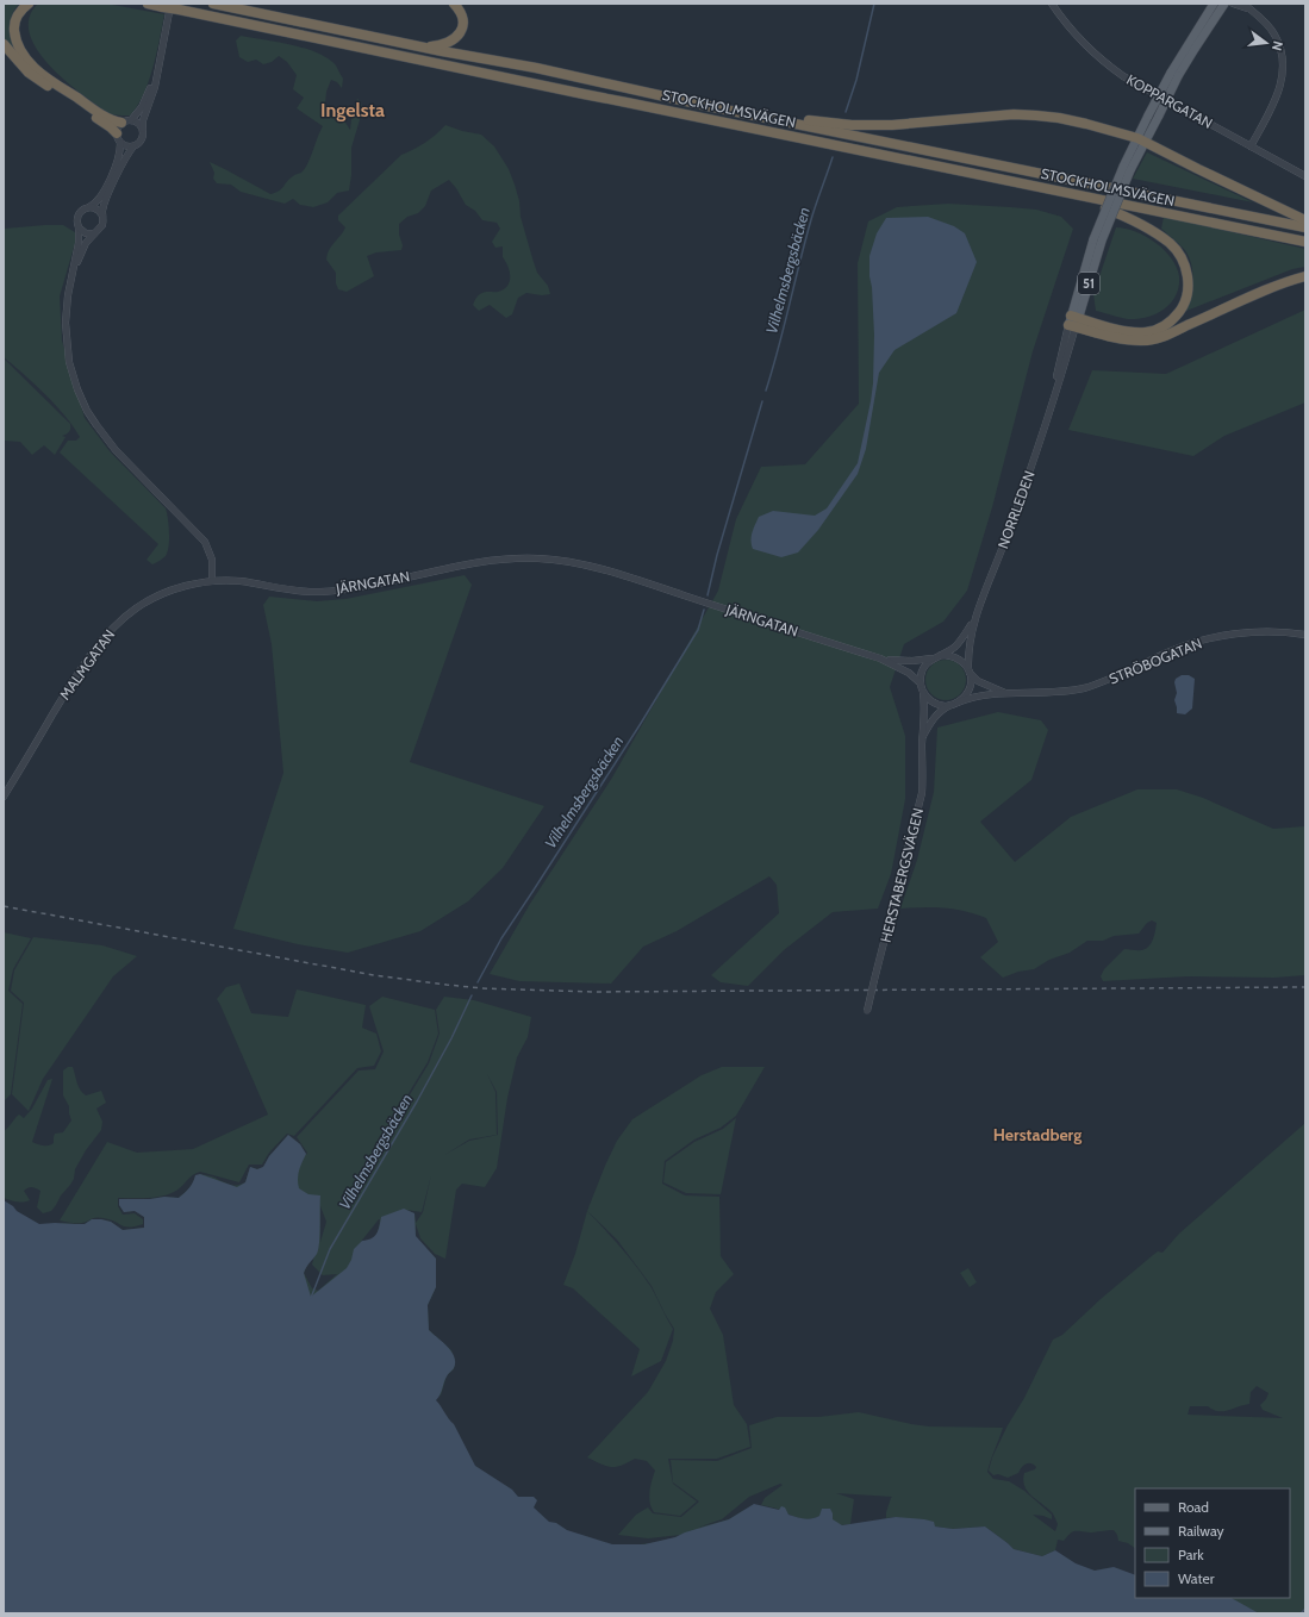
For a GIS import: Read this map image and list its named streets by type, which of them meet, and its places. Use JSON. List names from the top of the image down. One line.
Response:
{"streets":{"highway":["STOCKHOLMSVÄGEN"],"main road":["51"],"street":["KOPPARGATAN","NORRLEDEN","JÄRNGATAN","STRÖBOGATAN","MALMGATAN","HERSTABERGSVÄGEN"]},"crossings":[["51","NORRLEDEN"],["JÄRNGATAN","STRÖBOGATAN"],["JÄRNGATAN","MALMGATAN"],["JÄRNGATAN","HERSTABERGSVÄGEN"],["STRÖBOGATAN","HERSTABERGSVÄGEN"]],"districts":["Ingelsta","Herstadberg"],"water":["Vilhelmsbergsbäcken"],"legend":["Road","Railway","Park","Water"],"north":"right"}
